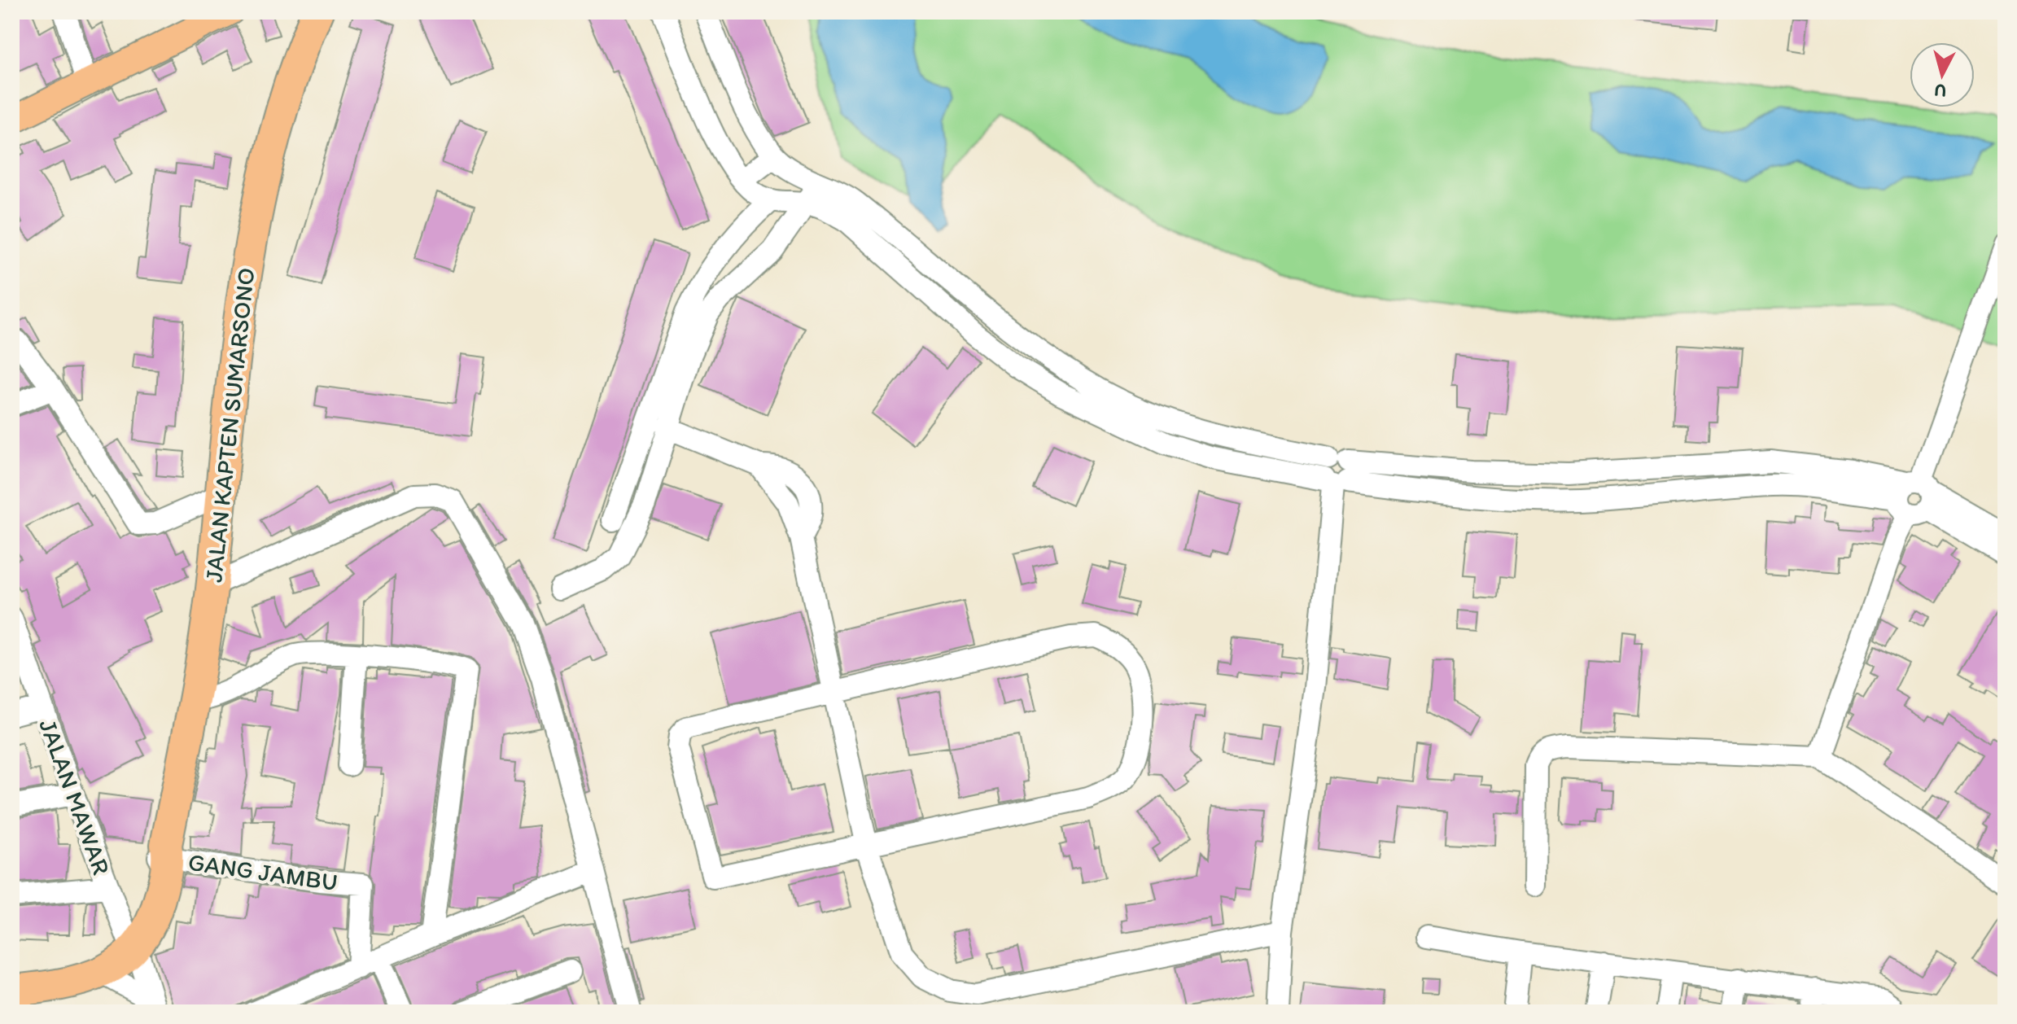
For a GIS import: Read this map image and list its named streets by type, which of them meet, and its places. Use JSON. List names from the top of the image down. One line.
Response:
{"streets":{"highway":["JALAN KAPTEN SUMARSONO"],"street":["JALAN MAWAR","GANG JAMBU"]},"crossings":[["JALAN KAPTEN SUMARSONO","JALAN MAWAR"],["JALAN KAPTEN SUMARSONO","GANG JAMBU"]],"north":"bottom"}
